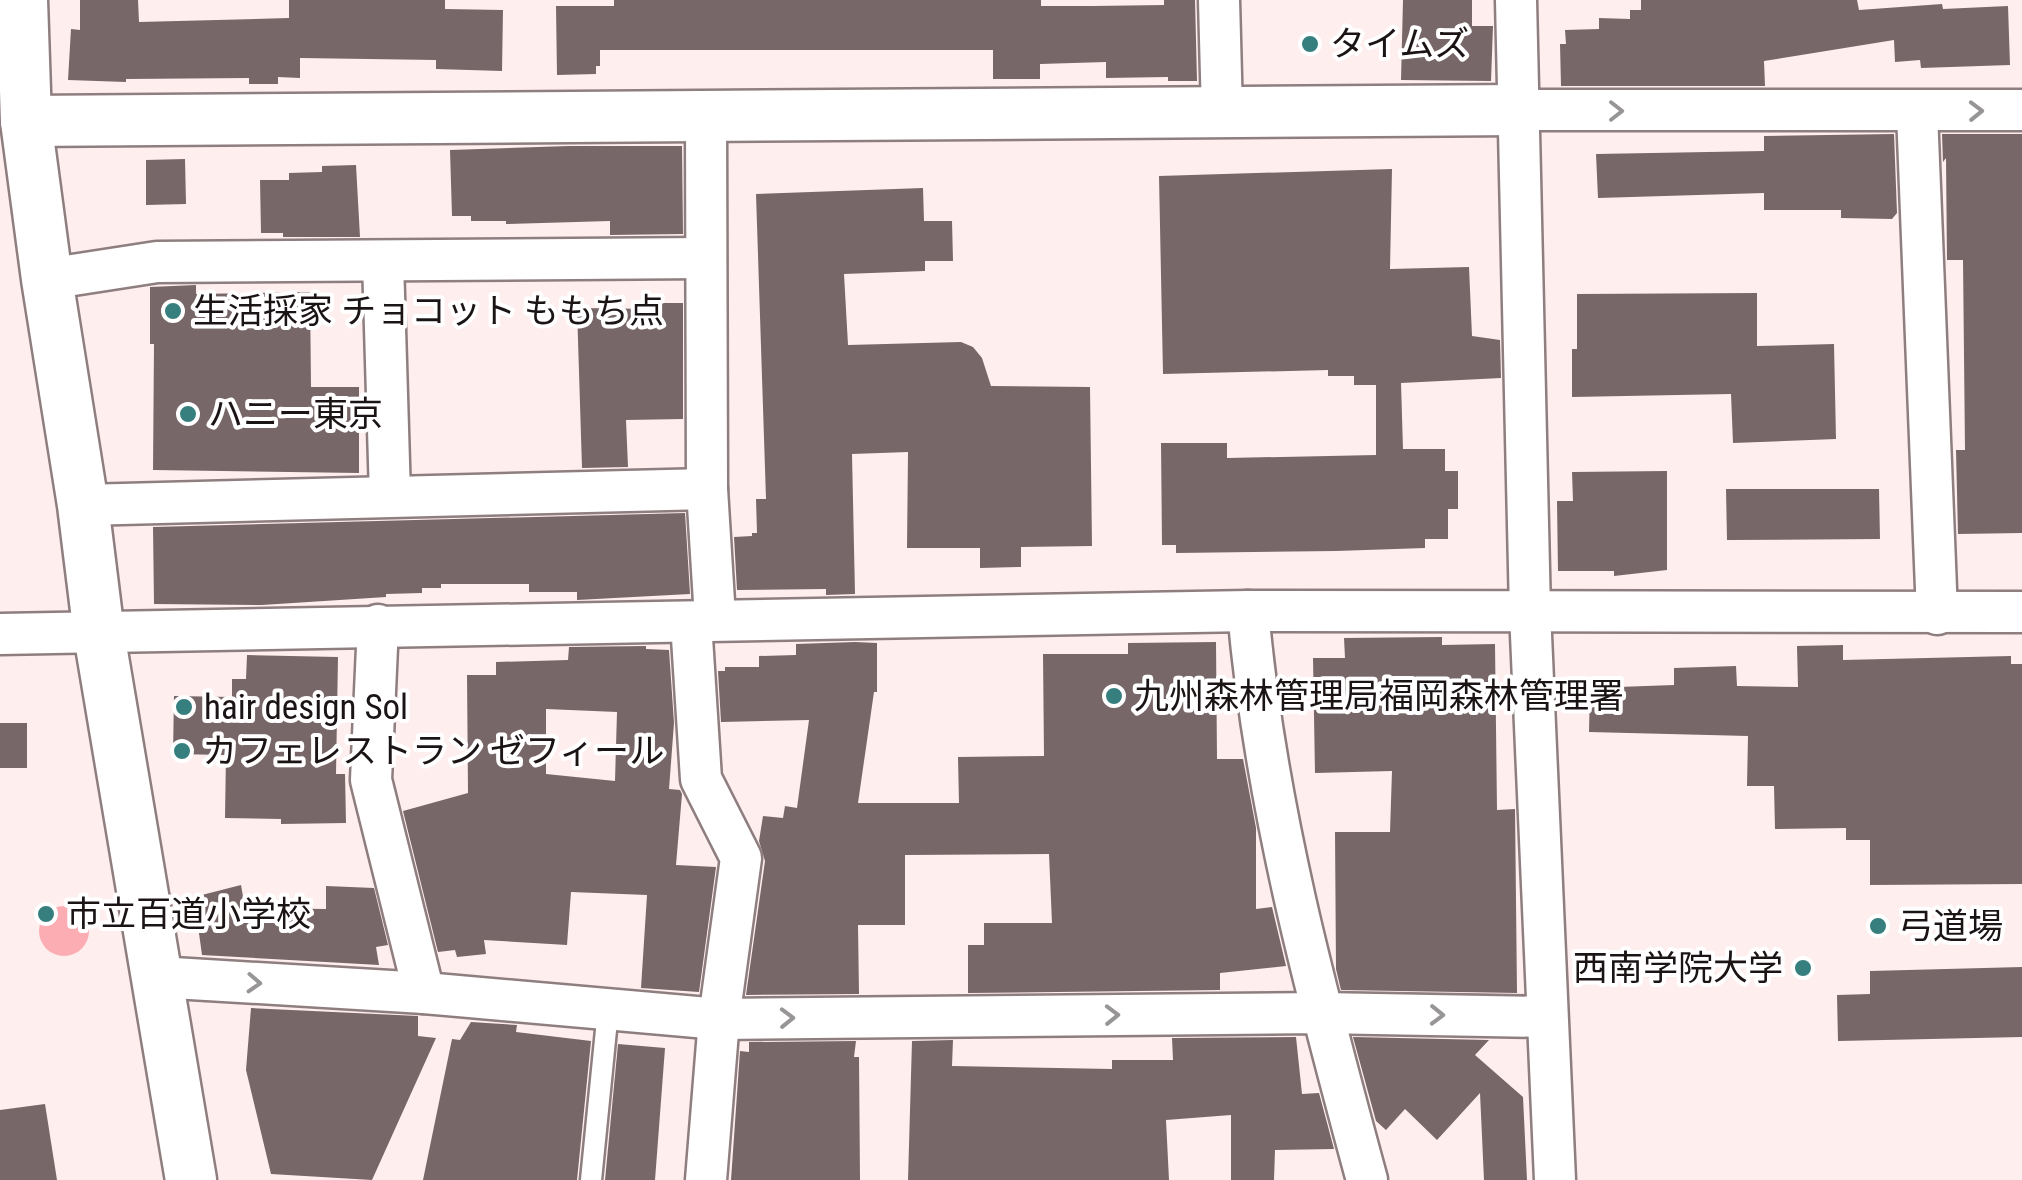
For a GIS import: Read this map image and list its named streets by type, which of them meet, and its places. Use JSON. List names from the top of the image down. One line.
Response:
{"places":["タイムズ","生活採家 チョコット ももち点","ハニー東京","九州森林管理局福岡森林管理署","hair design Sol","カフェレストラン ゼフィール","市立百道小学校","弓道場","西南学院大学"]}
